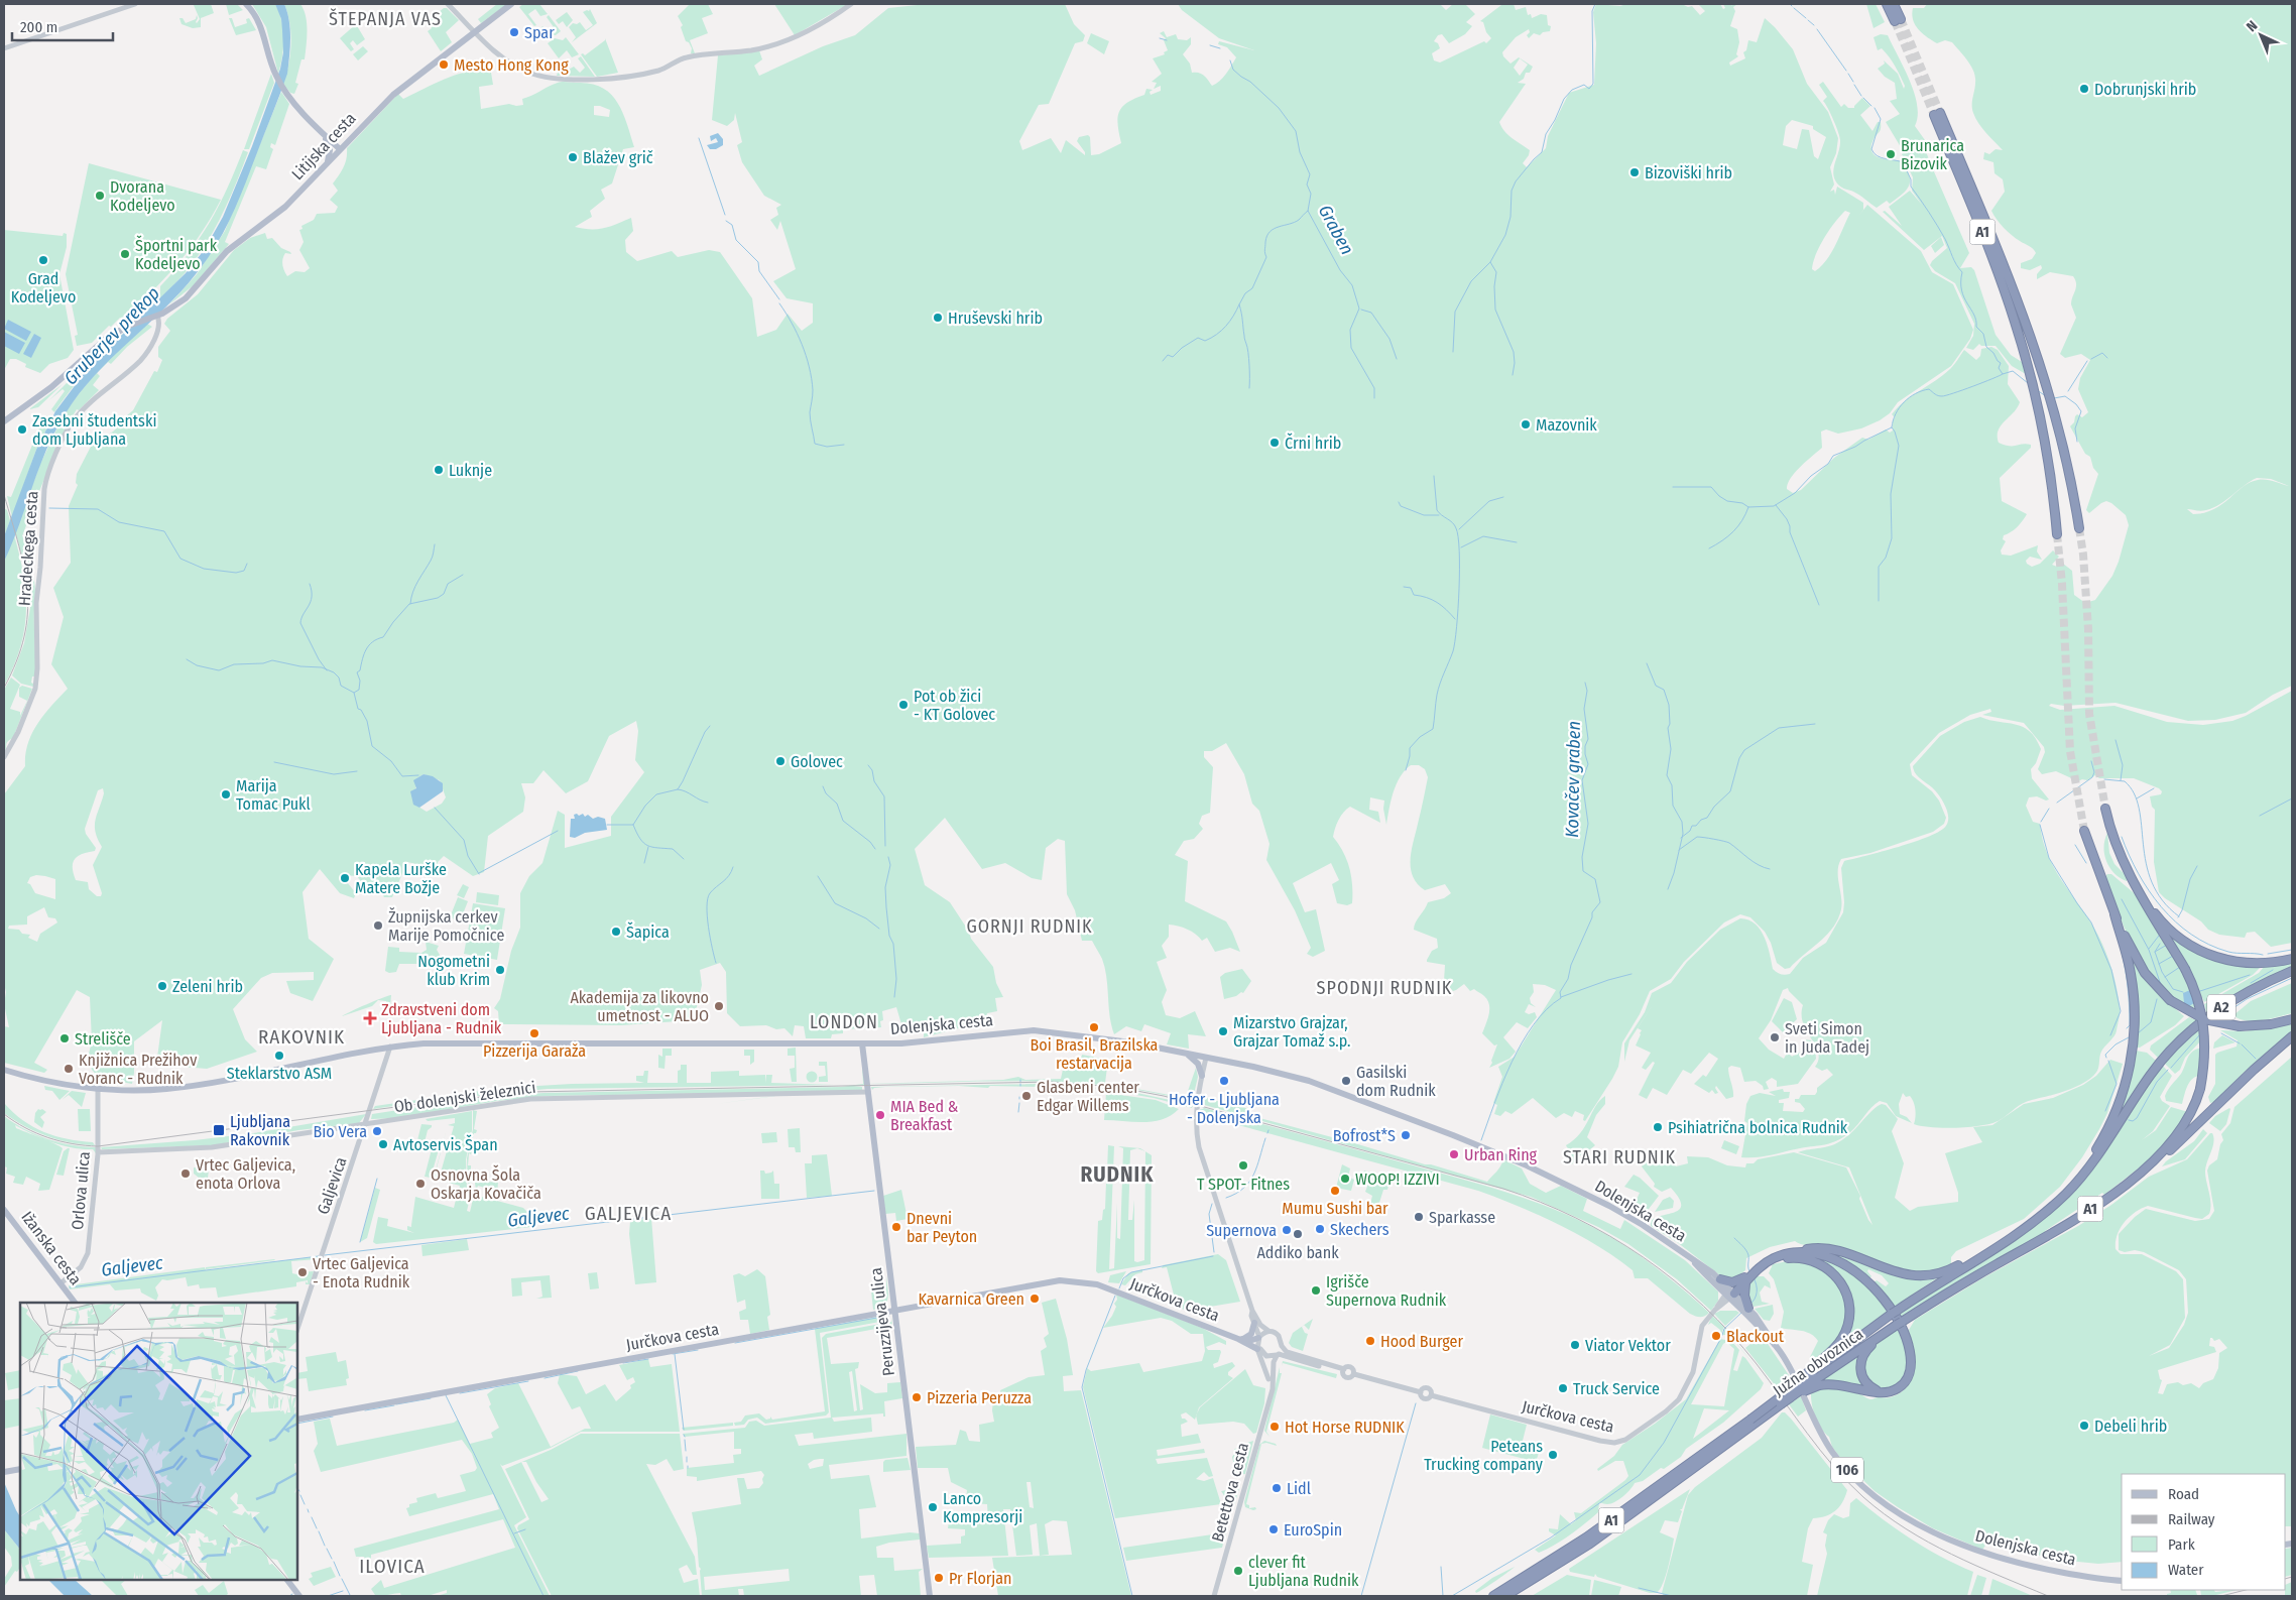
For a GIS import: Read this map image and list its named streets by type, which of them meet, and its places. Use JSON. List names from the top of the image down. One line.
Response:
{"streets":{"highway":["A1","A2","Južna obvoznica"],"main road":["Litijska cesta","Dolenjska cesta","Ižanska cesta","Jurčkova cesta","Peruzzijeva ulica","106"],"street":["Hradeckega cesta","Ob dolenjski železnici","Galjevica","Orlova ulica","Betettova cesta"]},"crossings":[["Litijska cesta","Hradeckega cesta"],["A1","A2"],["A1","Južna obvoznica"],["A2","Južna obvoznica"],["Dolenjska cesta","Galjevica"],["Dolenjska cesta","Orlova ulica"],["Dolenjska cesta","Jurčkova cesta"],["Dolenjska cesta","Peruzzijeva ulica"],["Ob dolenjski železnici","Galjevica"],["Ob dolenjski železnici","Orlova ulica"],["Ob dolenjski železnici","Peruzzijeva ulica"],["Orlova ulica","Ižanska cesta"],["Jurčkova cesta","Peruzzijeva ulica"],["Jurčkova cesta","Betettova cesta"]],"districts":["ŠTEPANJA VAS","GORNJI RUDNIK","SPODNJI RUDNIK","LONDON","RAKOVNIK","STARI RUDNIK","RUDNIK","GALJEVICA","ILOVICA"],"water":["Graben","Gruberjev prekop","Kovačev graben","Galjevec"],"places":{"other":["Spar","Mesto Hong Kong","Dobrunjski hrib","Brunarica Bizovik","Blažev grič","Bizoviški hrib","Dvorana Kodeljevo","Športni park Kodeljevo","Grad Kodeljevo","Hruševski hrib","Mazovnik","Zasebni študentski dom Ljubljana","Črni hrib","Luknje","Pot ob žici - KT Golovec","Golovec","Marija Tomac Pukl","Kapela Lurške Matere Božje","Župnijska cerkev Marije Pomočnice","Šapica","Nogometni klub Krim","Zeleni hrib","Akademija za likovno umetnost - ALUO","Boi Brasil, Brazilska restarvacija","Mizarstvo Grajzar, Grajzar Tomaž s.p.","Pizzerija Garaža","Sveti Simon in Juda Tadej","Strelišče","Steklarstvo ASM","Knjižnica Prežihov Voranc - Rudnik","Hofer - Ljubljana - Dolenjska","Gasilski dom Rudnik","Glasbeni center Edgar Willems","MIA Bed & Breakfast","Psihiatrična bolnica Rudnik","Bio Vera","Bofrost*S","Avtoservis Špan","Urban Ring","T SPOT- Fitnes","Vrtec Galjevica, enota Orlova","WOOP! IZZIVI","Osnovna Šola Oskarja Kovačiča","Mumu Sushi bar","Sparkasse","Dnevni bar Peyton","Skechers","Supernova","Addiko bank","Vrtec Galjevica - Enota Rudnik","Igrišče Supernova Rudnik","Kavarnica Green","Blackout","Hood Burger","Viator Vektor","Truck Service","Pizzeria Peruzza","Debeli hrib","Hot Horse RUDNIK","Peteans Trucking company","Lidl","Lanco Kompresorji","EuroSpin","clever fit Ljubljana Rudnik","Pr Florjan"],"health":["Zdravstveni dom Ljubljana - Rudnik"],"transit":["Ljubljana Rakovnik"]},"legend":["Road","Railway","Park","Water"],"scale_bar":"200 m","north":"top left"}
